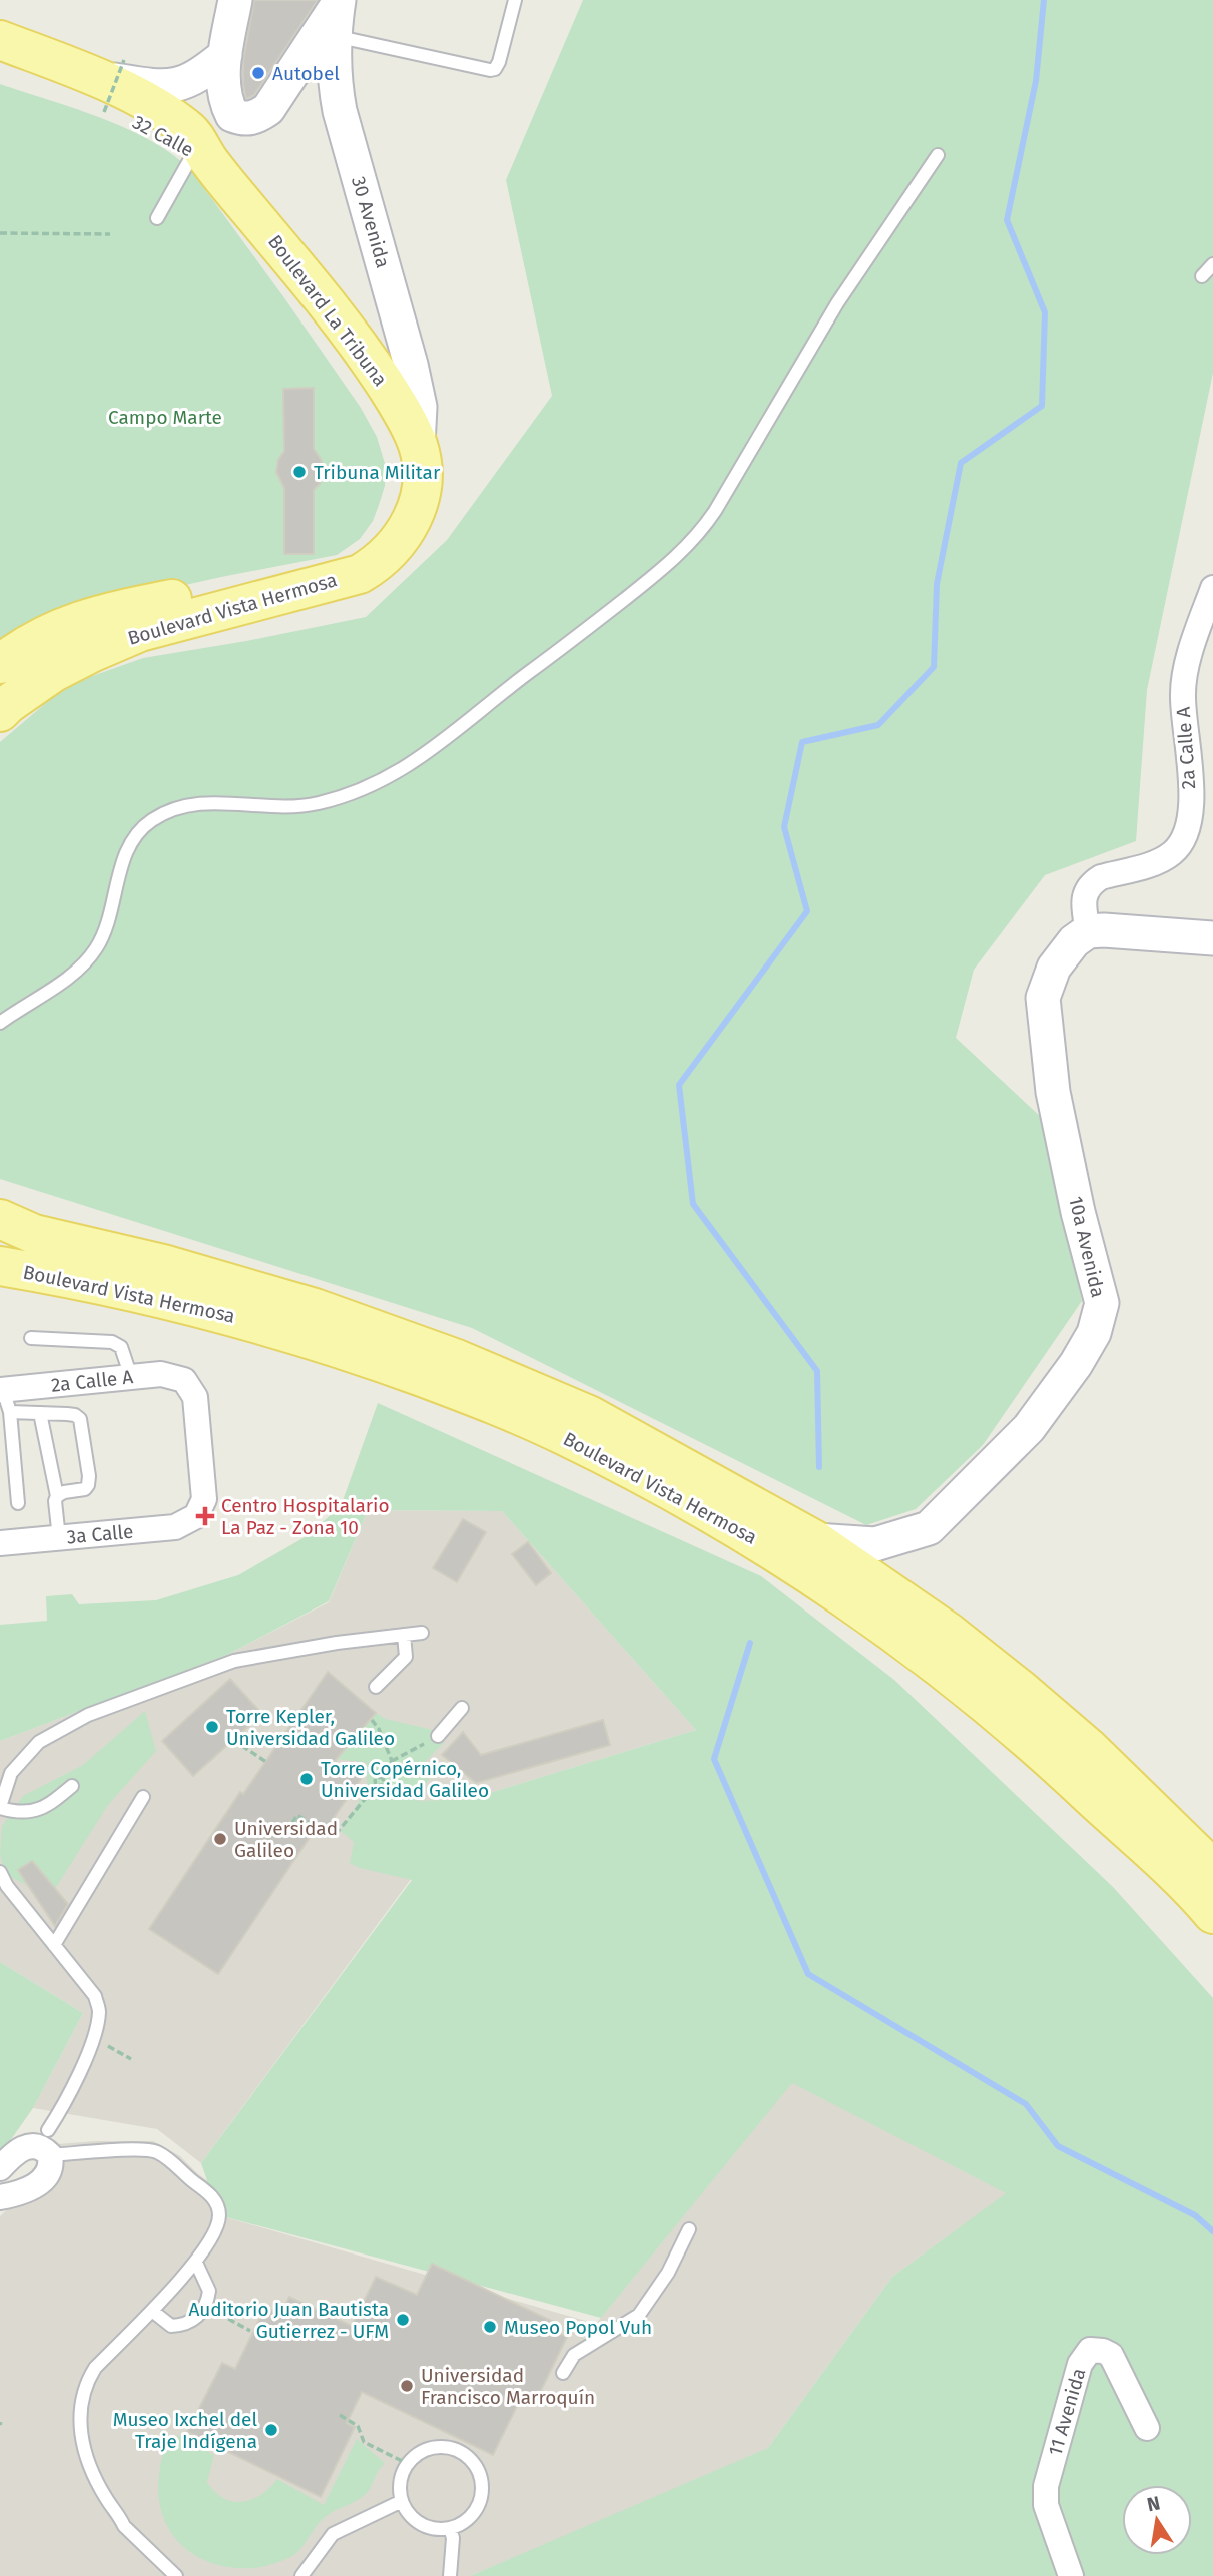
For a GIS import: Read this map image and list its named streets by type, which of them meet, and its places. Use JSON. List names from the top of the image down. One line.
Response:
{"streets":{"main road":["32 Calle","Boulevard La Tribuna","Boulevard Vista Hermosa"],"street":["30 Avenida","2a Calle A","10a Avenida","3a Calle","11 Avenida"]},"crossings":[["32 Calle","Boulevard La Tribuna"],["30 Avenida","Boulevard La Tribuna"],["Boulevard La Tribuna","Boulevard Vista Hermosa"],["Boulevard Vista Hermosa","10a Avenida"],["2a Calle A","10a Avenida"],["2a Calle A","3a Calle"]],"parks":["Campo Marte"],"places":{"other":["Autobel","Tribuna Militar","Torre Kepler, Universidad Galileo","Torre Copérnico, Universidad Galileo","Universidad Galileo","Auditorio Juan Bautista Gutierrez - UFM","Museo Popol Vuh","Universidad Francisco Marroquín","Museo Ixchel del Traje Indígena"],"health":["Centro Hospitalario La Paz - Zona 10"]},"north":"top"}
